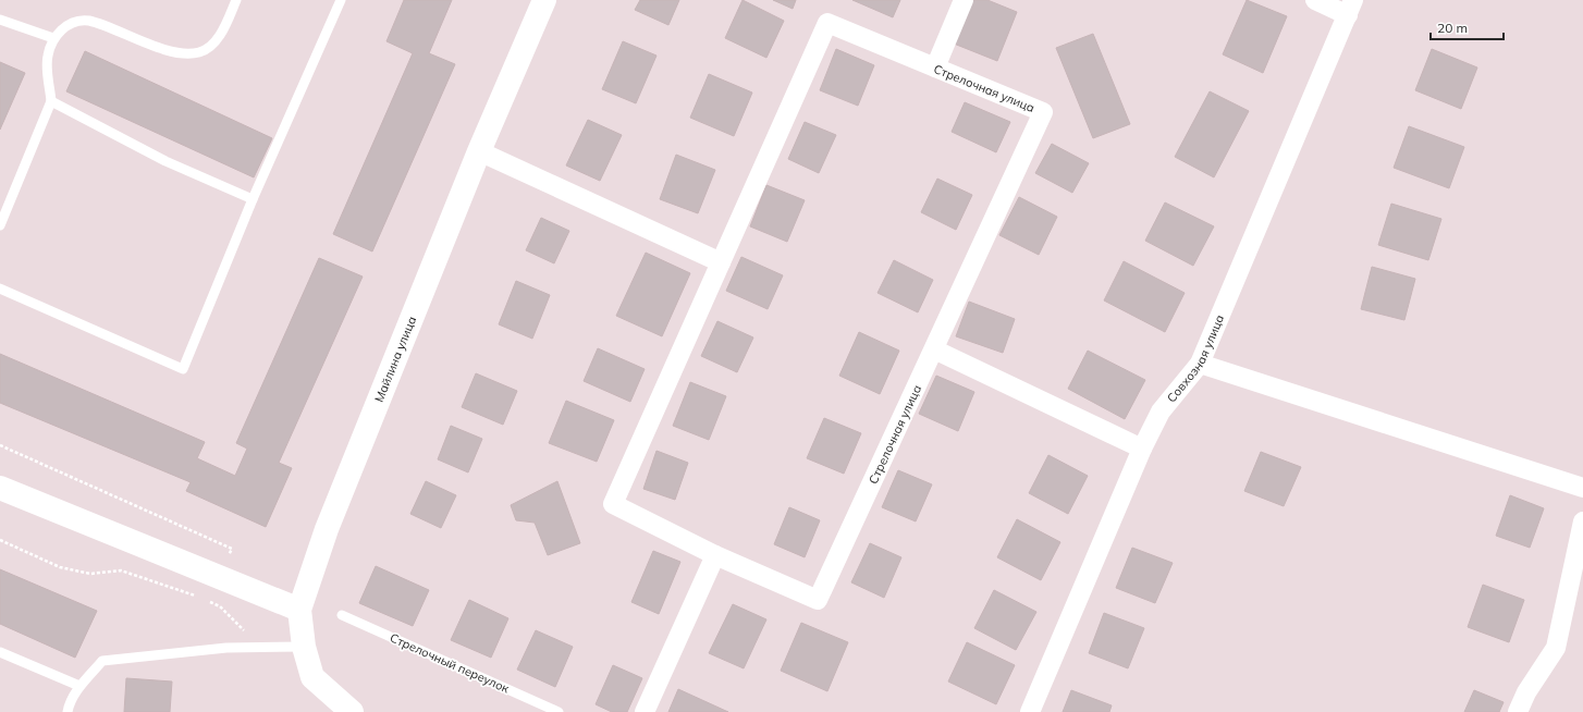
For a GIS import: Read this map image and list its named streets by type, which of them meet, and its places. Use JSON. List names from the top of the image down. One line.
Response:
{"streets":{"main road":["Майлина улица"],"street":["Стрелочная улица","Совхозная улица"],"lane":["Стрелочный переулок"]},"scale_bar":"20 m"}
